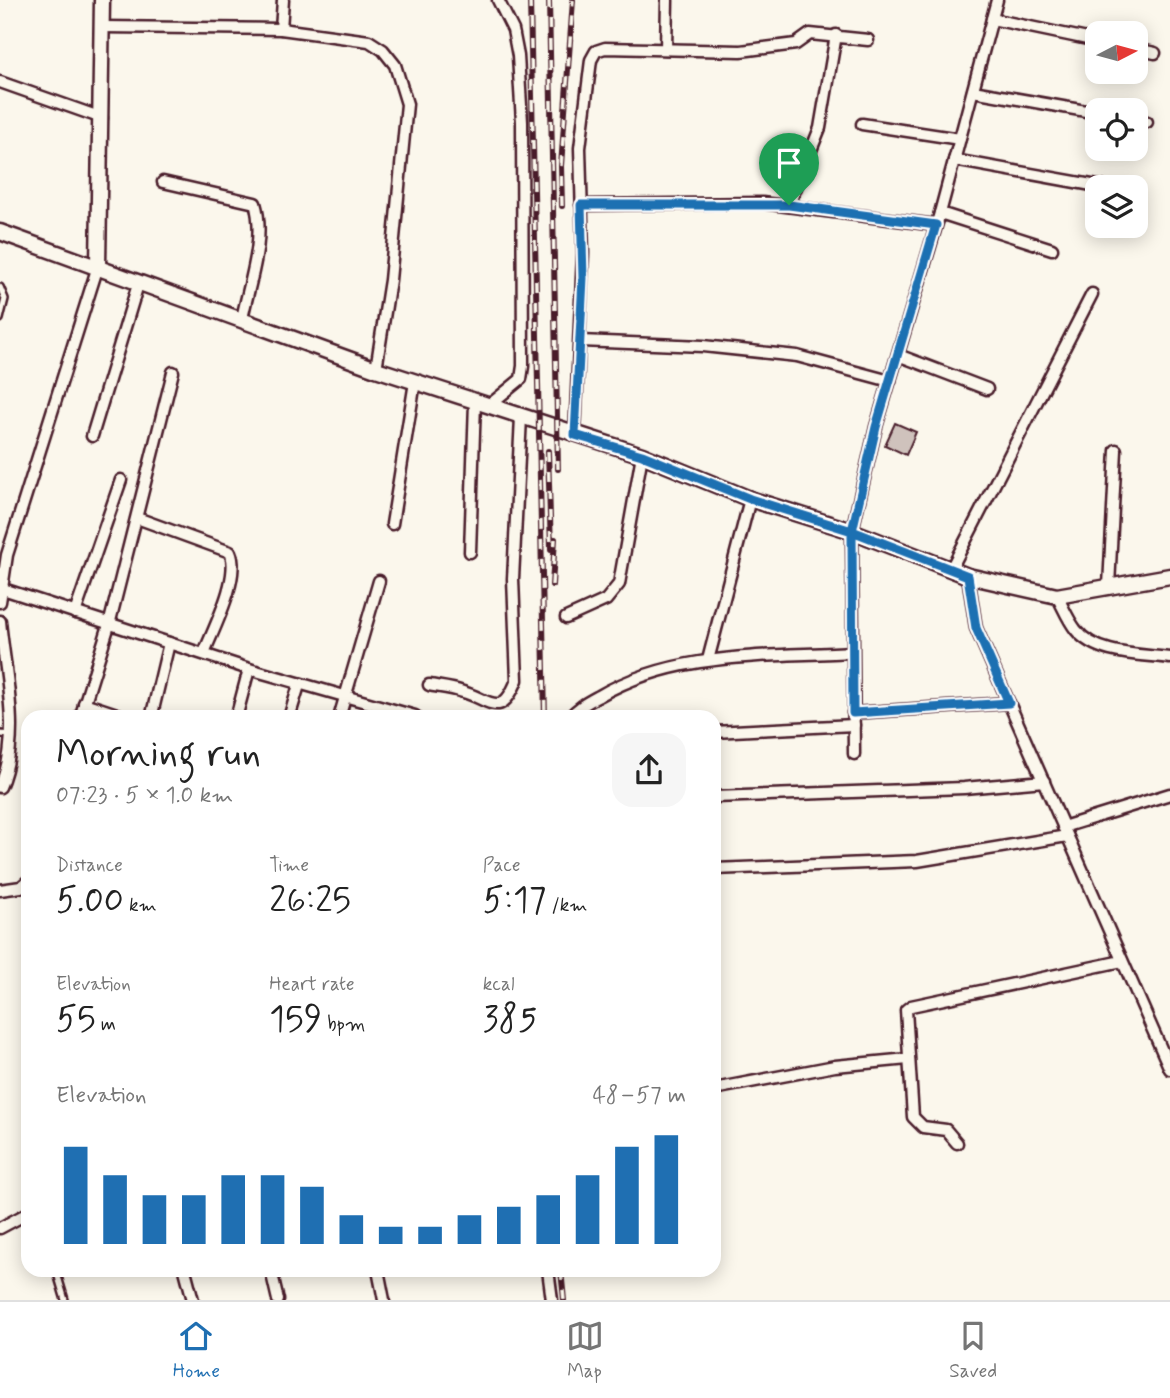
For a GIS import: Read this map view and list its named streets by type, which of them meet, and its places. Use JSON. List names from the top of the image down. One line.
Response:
{"north":"right","page":{"heading":["Morning run","07:23 · 5 × 1.0 km"],"stats":[["Distance","5.00 km"],["Time","26:25"],["Pace","5:17 /km"],["Elevation","55 m"],["Heart rate","159 bpm"],["kcal","385"]],"chart":["Elevation","48–57 m"],"tabs":["Home","Map","Saved"]}}
